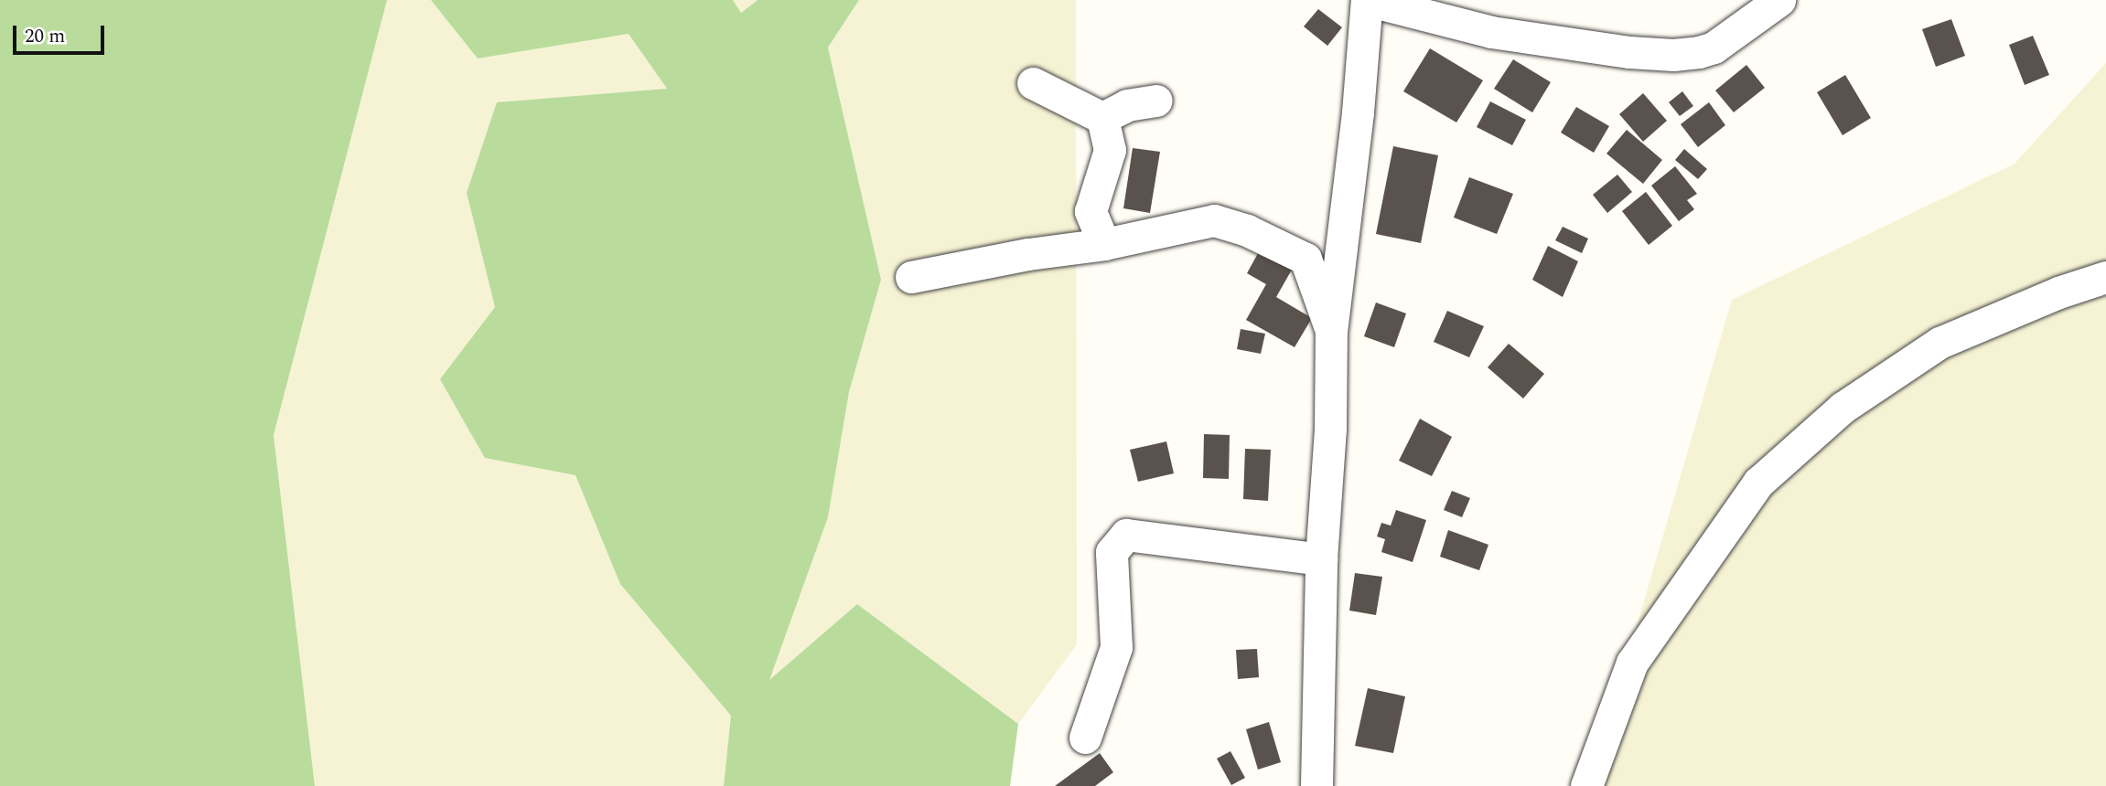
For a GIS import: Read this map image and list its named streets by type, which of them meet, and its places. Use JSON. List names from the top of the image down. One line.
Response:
{"scale_bar":"20 m"}
